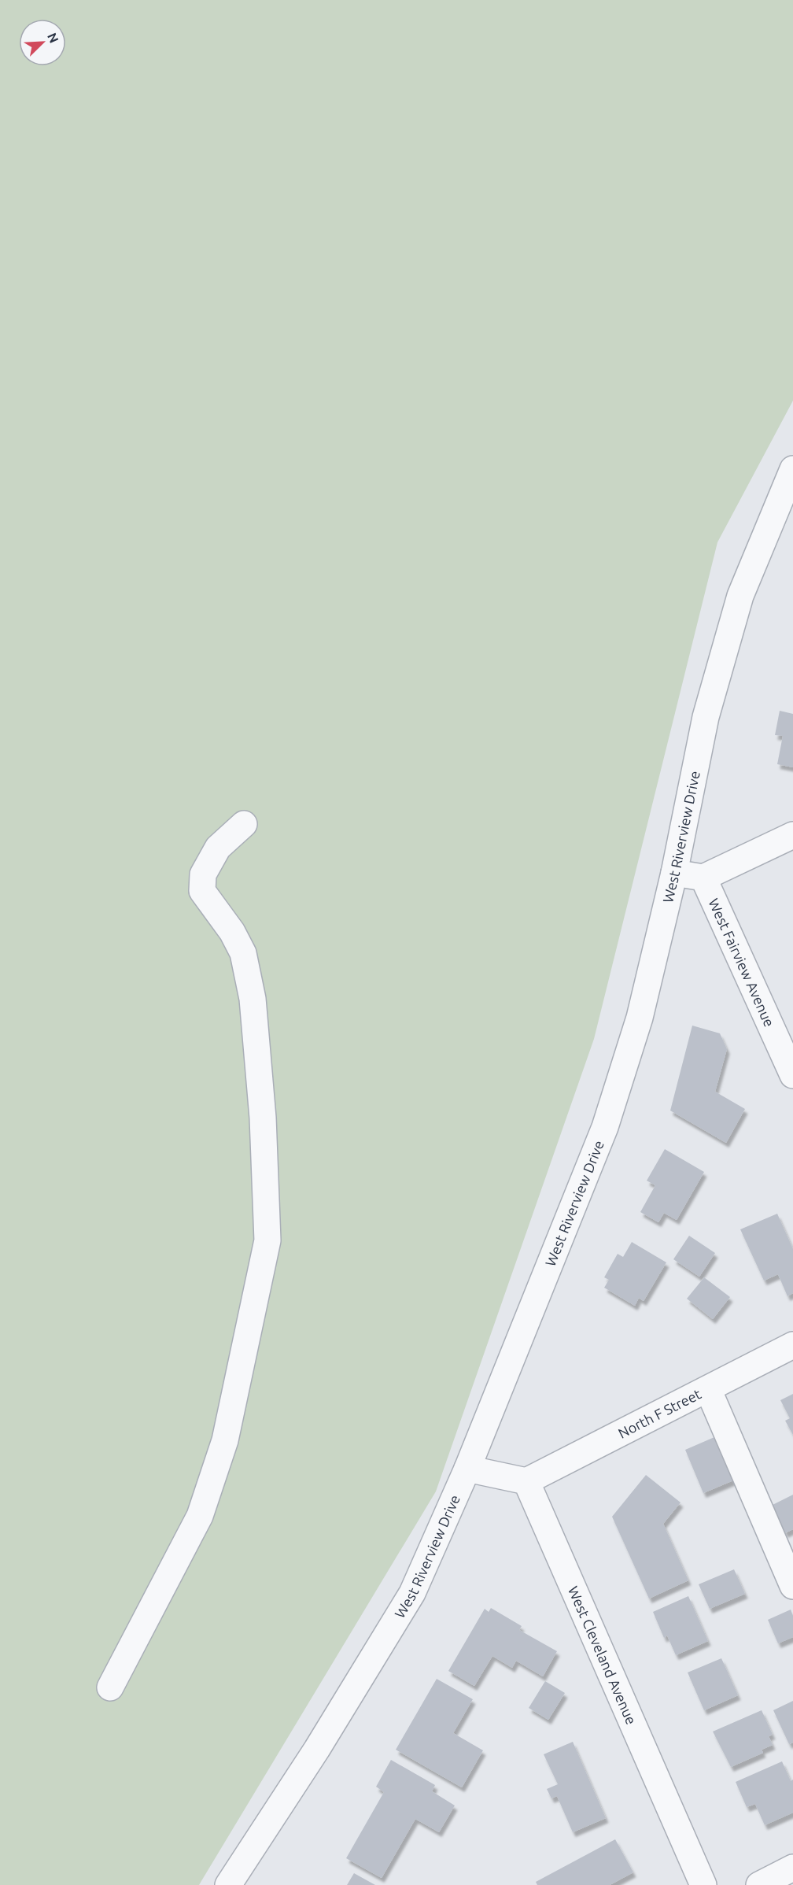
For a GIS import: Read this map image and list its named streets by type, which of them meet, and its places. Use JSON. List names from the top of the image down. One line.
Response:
{"streets":{"street":["West Riverview Drive","West Fairview Avenue","North F Street","West Cleveland Avenue"]},"crossings":[["North F Street","West Cleveland Avenue"]],"north":"top right"}
